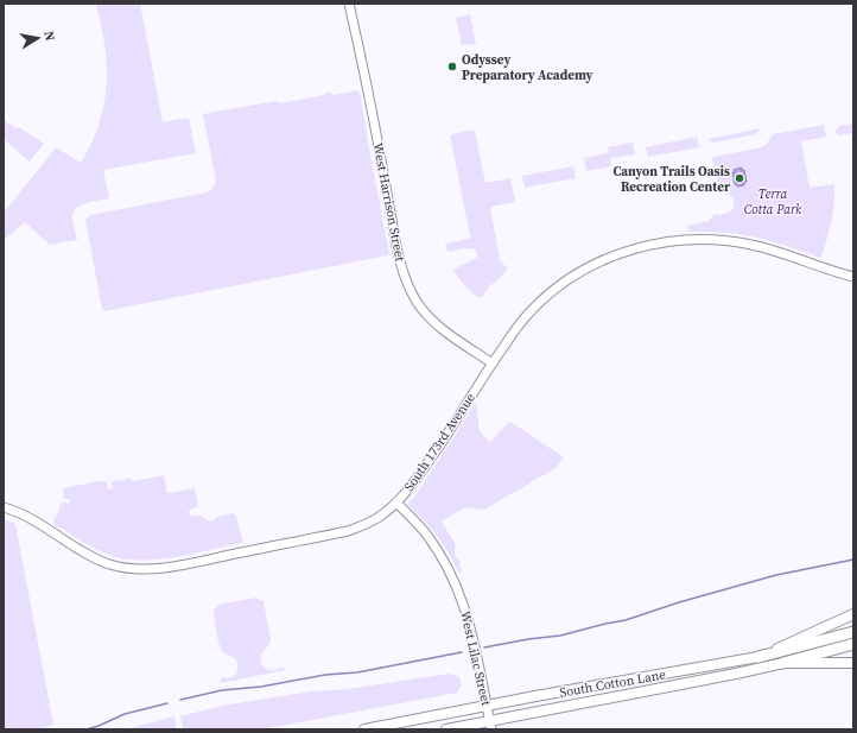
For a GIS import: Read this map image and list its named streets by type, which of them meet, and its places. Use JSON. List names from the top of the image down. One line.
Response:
{"streets":{"main road":["South Cotton Lane"],"street":["West Harrison Street","South 173rd Avenue","West Lilac Street"]},"crossings":[["West Harrison Street","South 173rd Avenue"],["South 173rd Avenue","West Lilac Street"],["West Lilac Street","South Cotton Lane"]],"parks":["Terra Cotta Park"],"places":["Odyssey Preparatory Academy","Canyon Trails Oasis Recreation Center"],"north":"right"}
